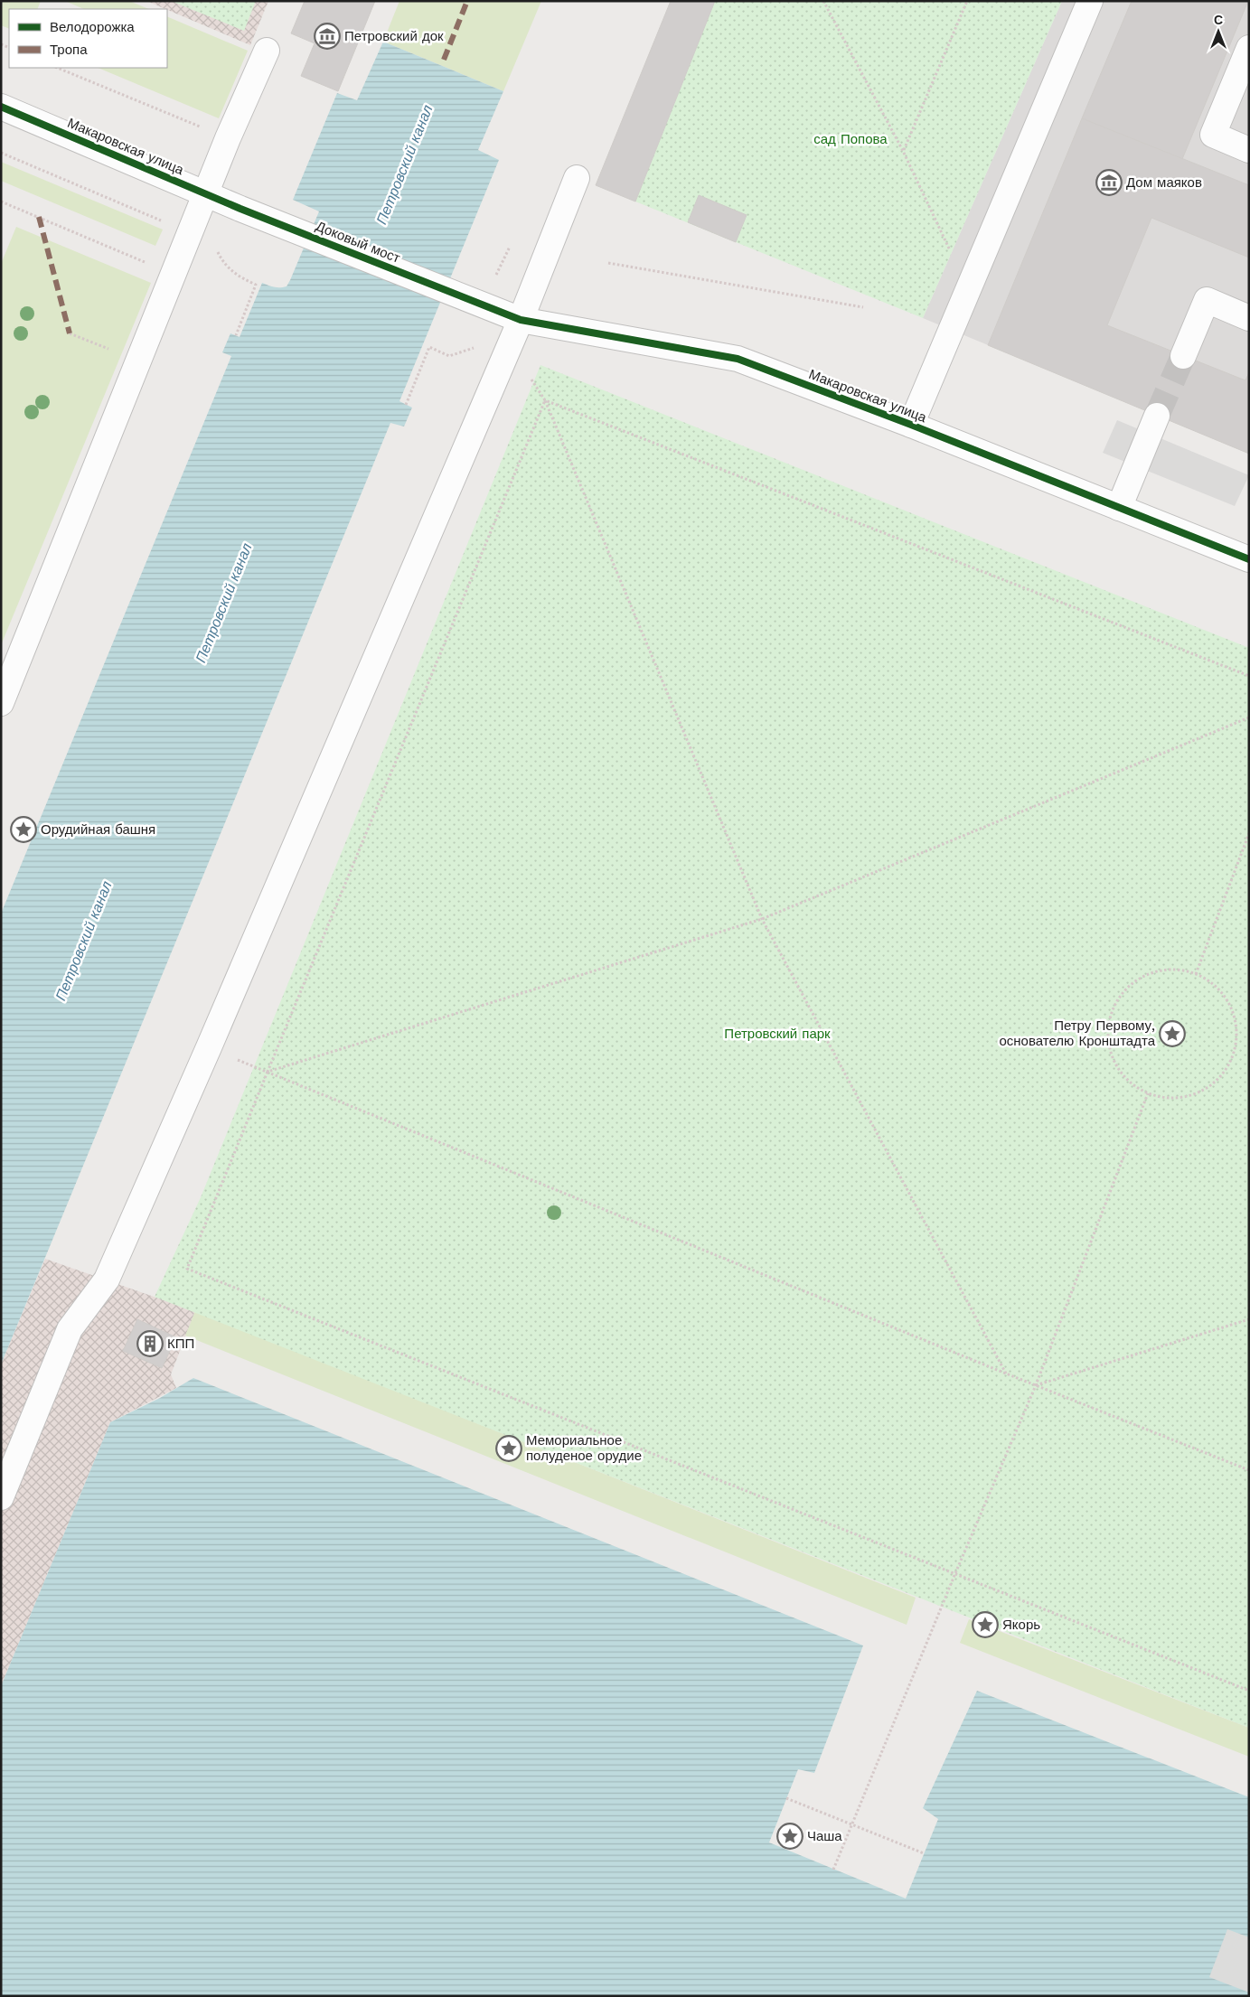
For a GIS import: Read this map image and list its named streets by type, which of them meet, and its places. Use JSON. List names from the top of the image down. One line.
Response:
{"streets":{"street":["Макаровская улица","Доковый мост"]},"crossings":[["Макаровская улица","Доковый мост"]],"water":["Петровский канал"],"parks":["сад Попова","Петровский парк"],"places":{"museum":["Петровский док","Дом маяков"],"place":["Орудийная башня","Петру Первому, основателю Кронштадта","Мемориальное полуденое орудие","Якорь","Чаша"],"building":["КПП"]},"legend":["Велодорожка","Тропа"],"north":"top"}
